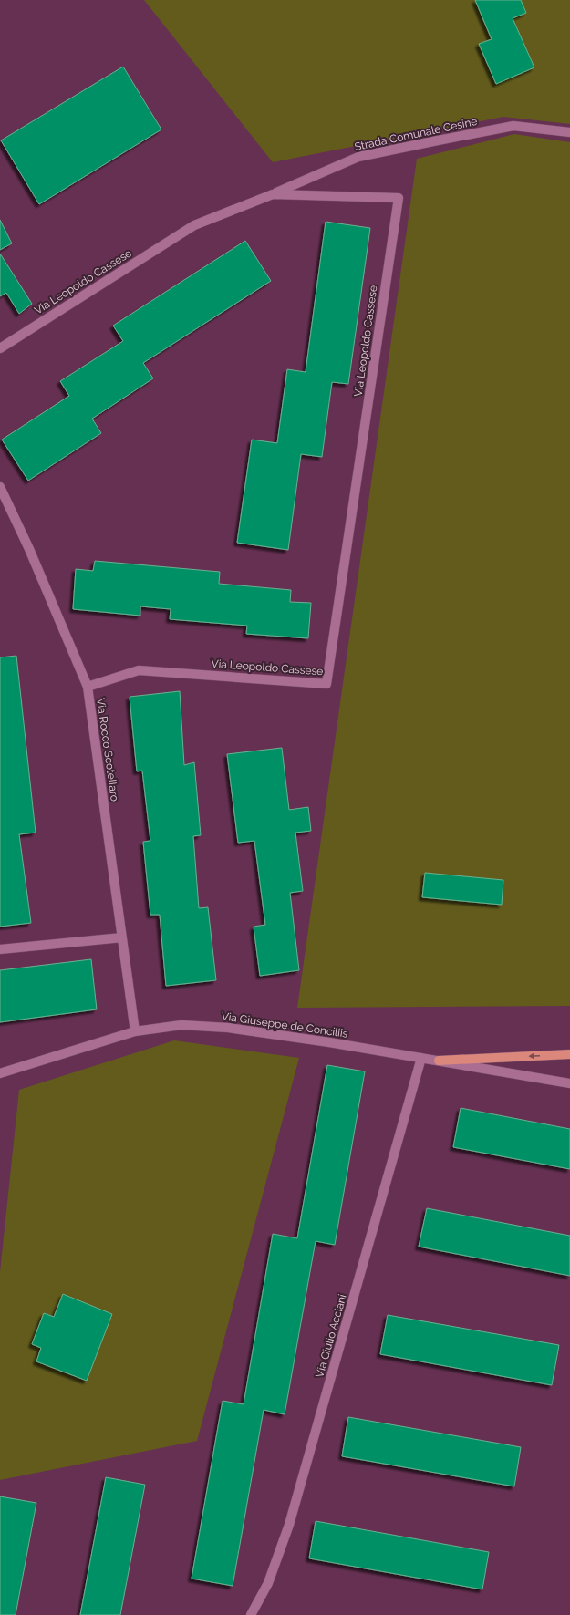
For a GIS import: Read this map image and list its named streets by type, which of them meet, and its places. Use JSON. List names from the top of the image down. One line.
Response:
{"streets":{"street":["Strada Comunale Cesine","Via Leopoldo Cassese","Via Rocco Scotellaro","Via Giuseppe de Conciliis","Via Giulio Acciani"]},"crossings":[["Strada Comunale Cesine","Via Leopoldo Cassese"],["Via Leopoldo Cassese","Via Rocco Scotellaro"],["Via Rocco Scotellaro","Via Giuseppe de Conciliis"],["Via Giuseppe de Conciliis","Via Giulio Acciani"]]}
